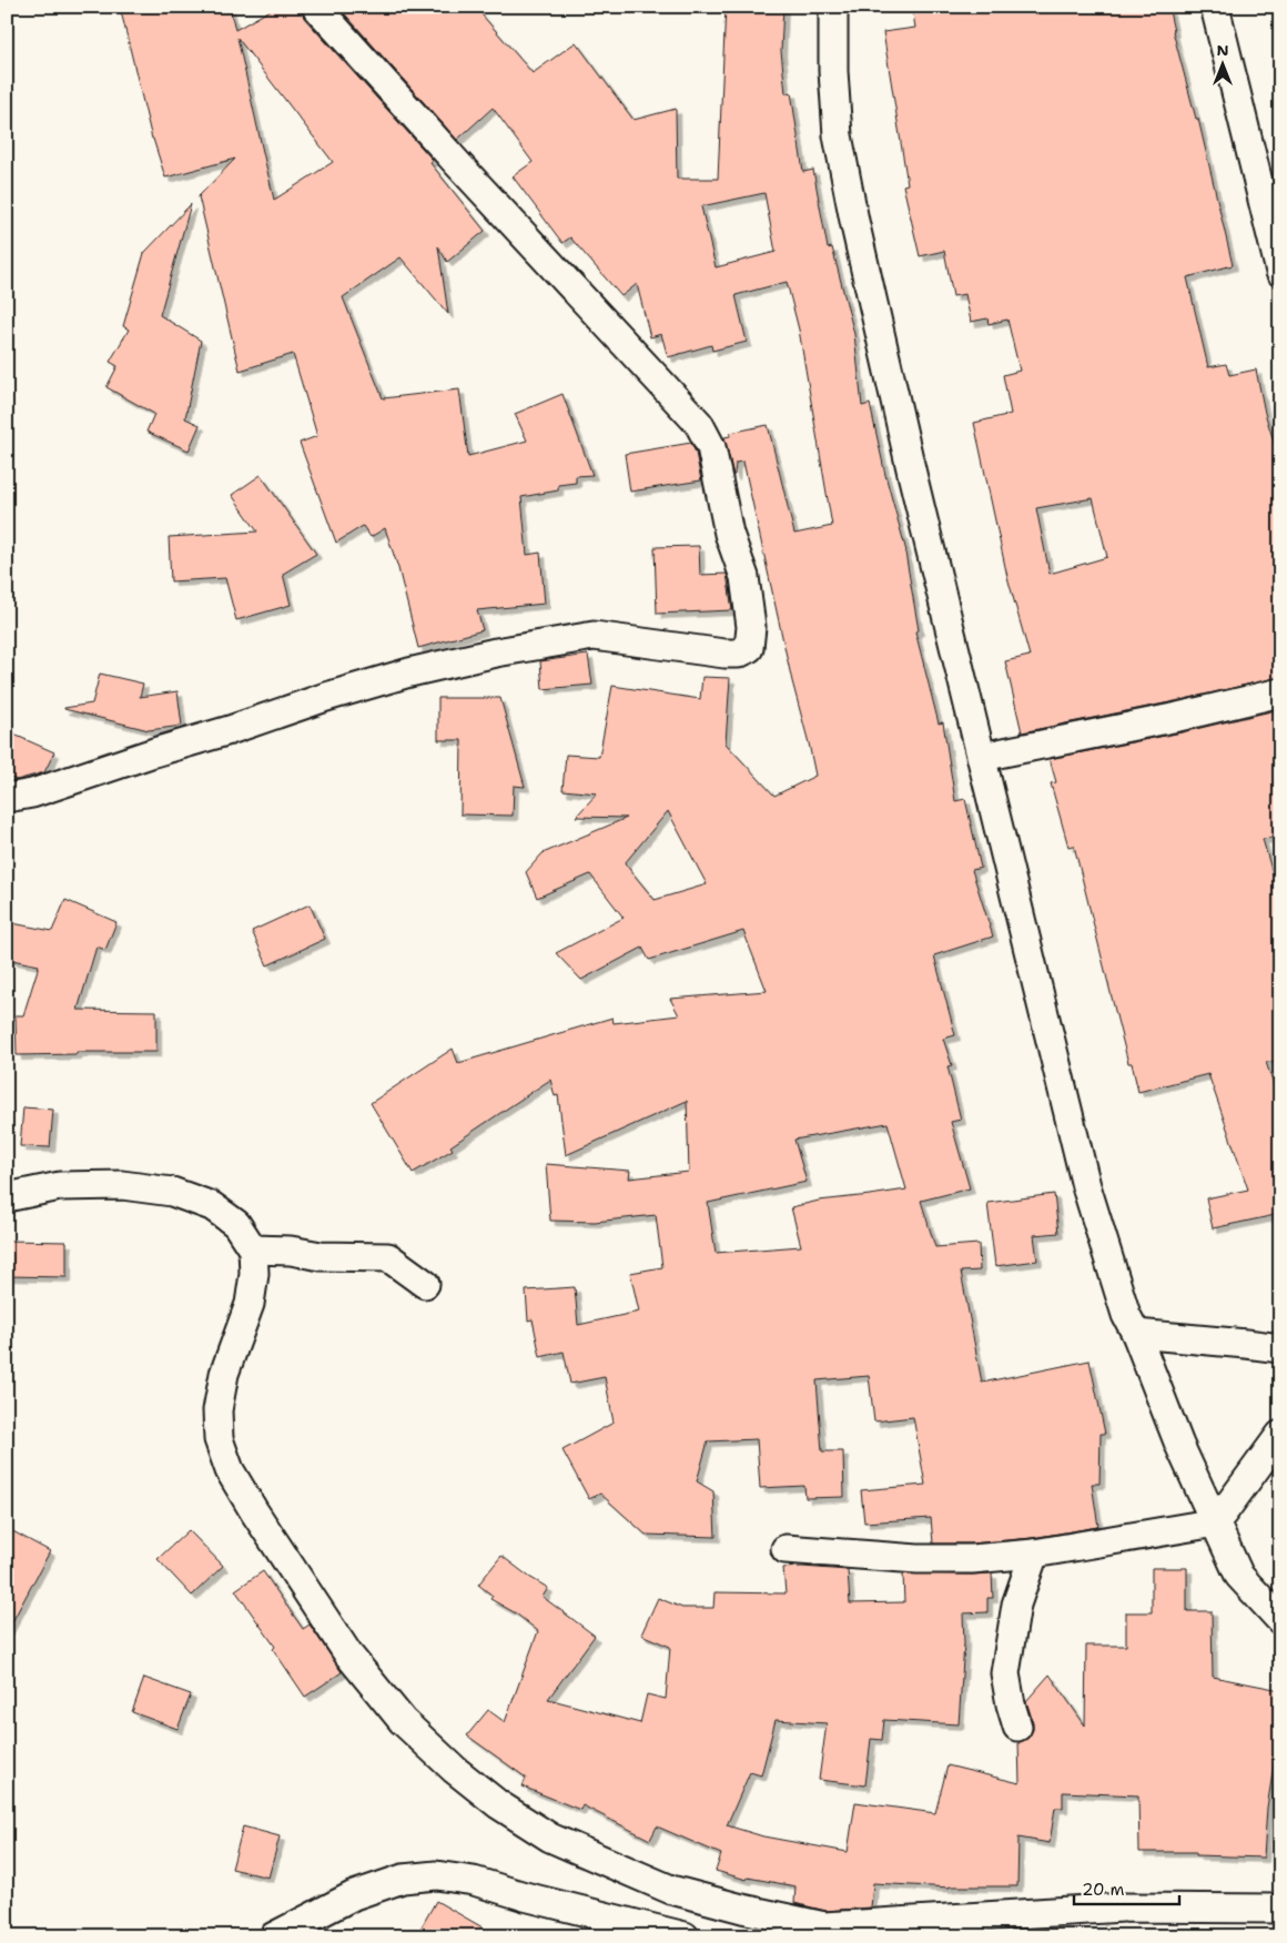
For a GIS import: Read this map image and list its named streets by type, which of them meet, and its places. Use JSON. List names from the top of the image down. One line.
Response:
{"scale_bar":"20 m","north":"top"}
